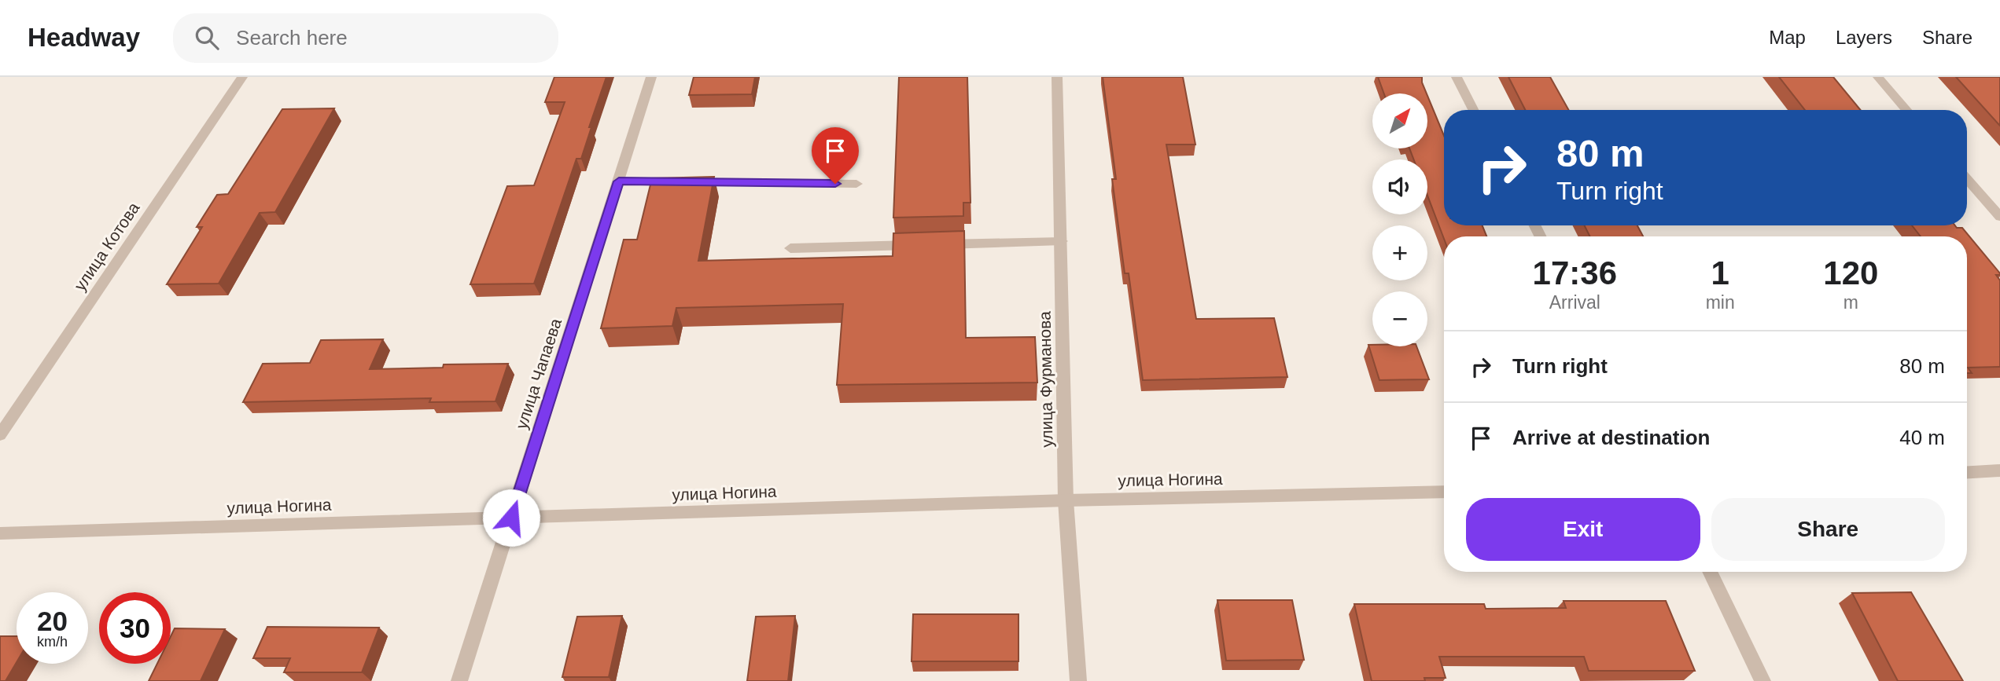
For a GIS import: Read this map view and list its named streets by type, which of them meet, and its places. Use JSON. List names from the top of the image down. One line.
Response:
{"streets":{"street":["улица Котова","улица Чапаева","улица Фурманова","улица Ногина"]},"crossings":[["улица Чапаева","улица Ногина"],["улица Фурманова","улица Ногина"]],"north":"top right","page":{"header":"Headway","search":"Search here","nav":["Map","Layers","Share"],"map_buttons":["+","−"],"turn":["80 m","Turn right"],"eta":["17:36","Arrival","1","min","120","m"],"list":[{"name":"Turn right","value":"80 m"},{"name":"Arrive at destination","value":"40 m"}],"buttons":["Exit","Share"],"speed":"20 km/h","limit":"30"}}
